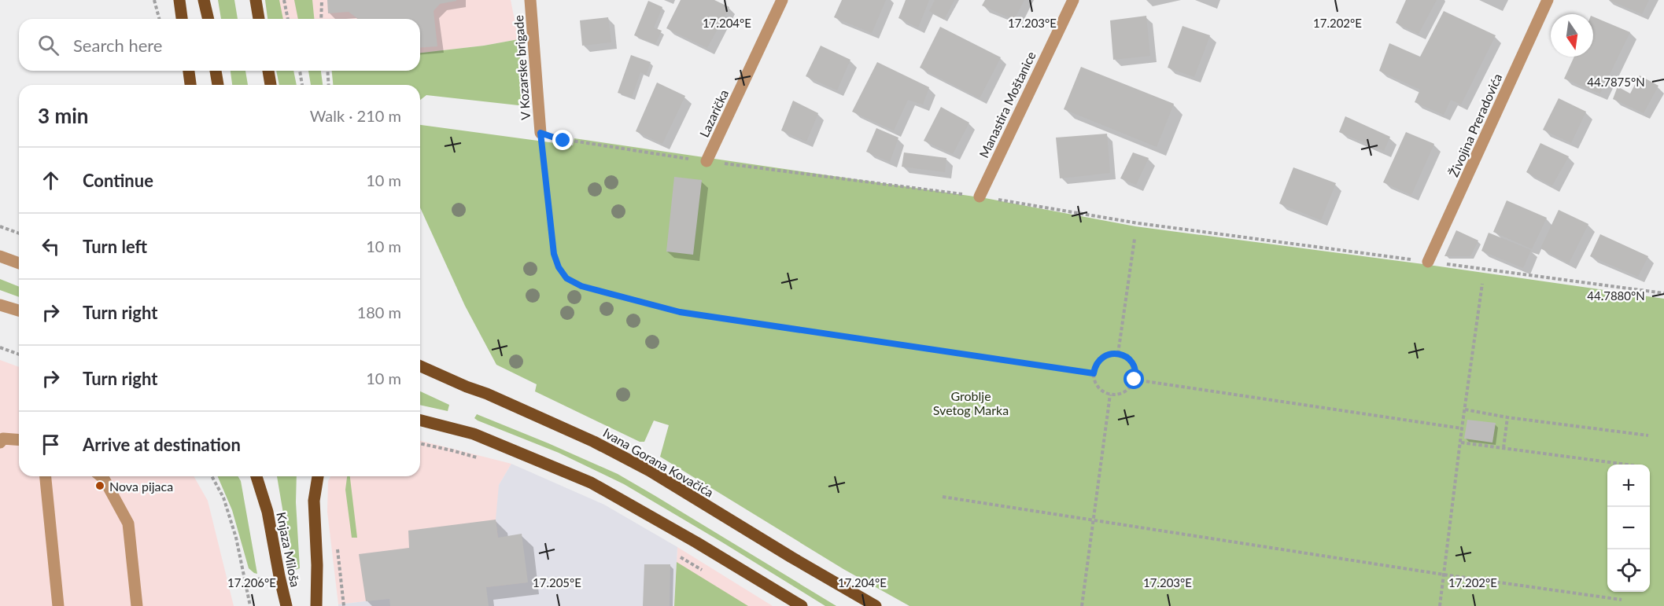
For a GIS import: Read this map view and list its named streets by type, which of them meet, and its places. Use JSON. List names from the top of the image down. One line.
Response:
{"streets":{"main road":["Ivana Gorana Kovačića","Knjaza Miloša"],"street":["V Kozarske brigade","Manastira Moštanice","Lazarička","Živojina Preradovića"]},"parks":["Groblje Svetog Marka"],"places":["Nova pijaca"],"north":"bottom","page":{"search":"Search here","heading":["3 min","Walk · 210 m"],"list":[["Continue","10 m"],["Turn left","10 m"],["Turn right","180 m"],["Turn right","10 m"],"Arrive at destination"],"map_buttons":["+","−"]},"coordinates":["17.204°E","17.203°E","17.202°E","44.7875°N","44.7880°N","17.206°E","17.205°E"]}
